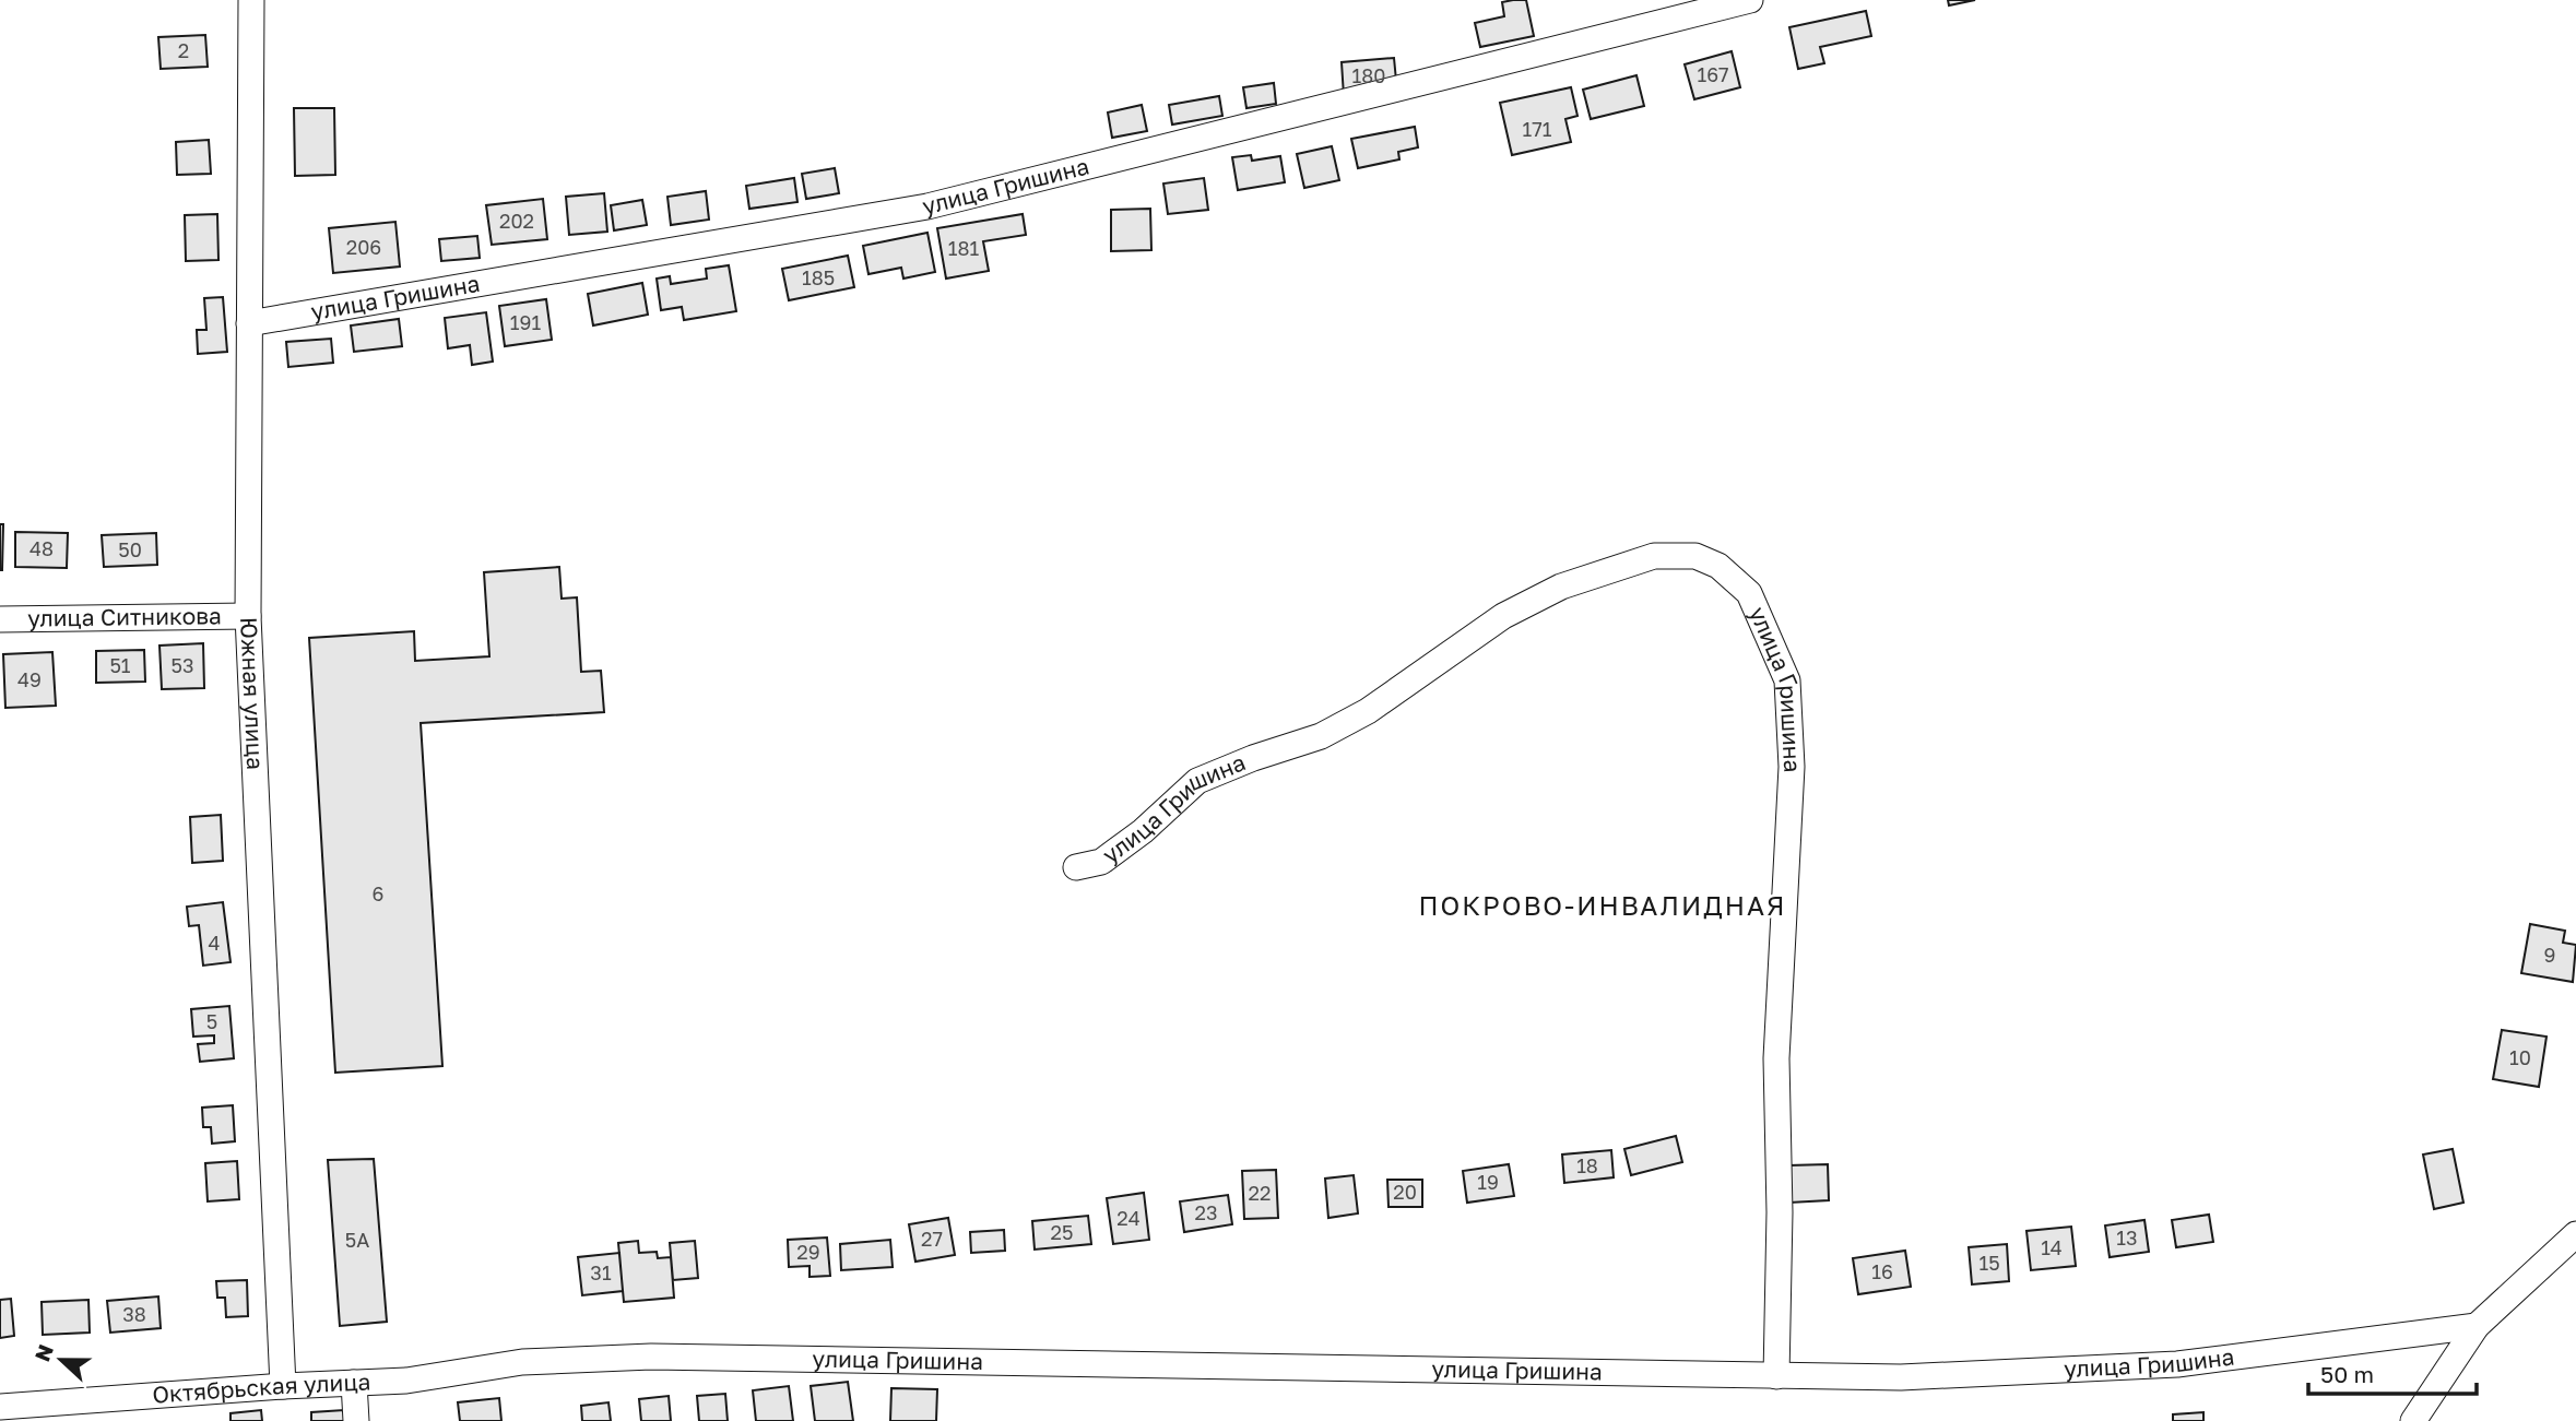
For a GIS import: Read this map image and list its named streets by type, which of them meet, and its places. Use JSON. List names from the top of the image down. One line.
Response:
{"streets":{"street":["улица Гришина","улица Ситникова","Южная улица","Октябрьская улица"]},"crossings":[["улица Гришина","Южная улица"],["улица Гришина","Октябрьская улица"],["улица Ситникова","Южная улица"],["Южная улица","Октябрьская улица"]],"districts":["ПОКРОВО-ИНВАЛИДНАЯ"],"house_numbers":["2","167","180","171","202","206","181","185","191","48","50","51","53","49","6","4","9","5","10","18","19","20","22","23","24","25","13","27","5А","14","29","15","16","31","38"],"scale_bar":"50 m","north":"left"}
